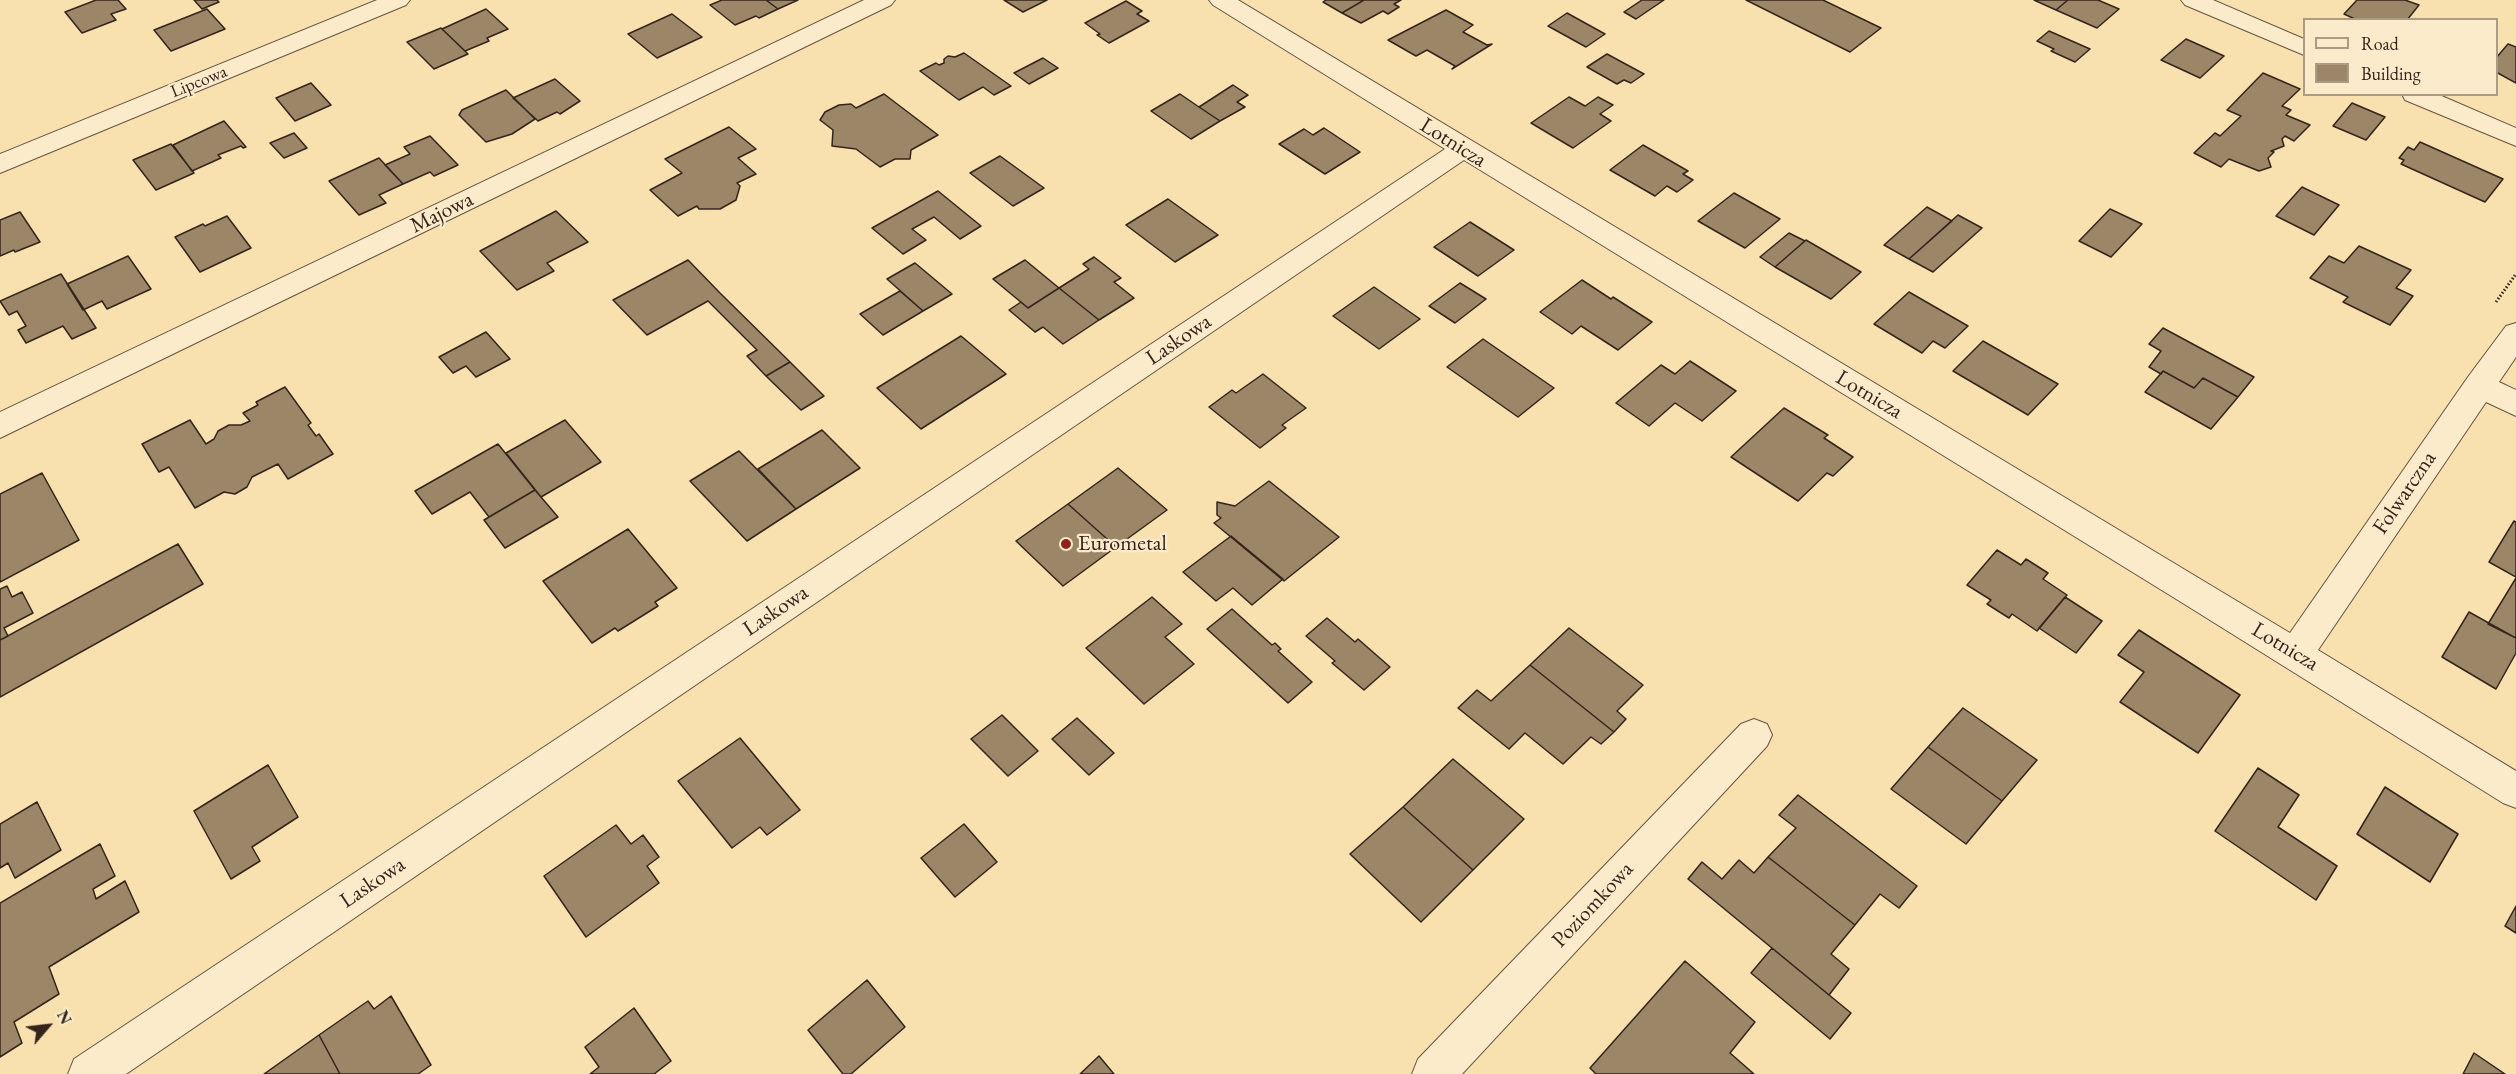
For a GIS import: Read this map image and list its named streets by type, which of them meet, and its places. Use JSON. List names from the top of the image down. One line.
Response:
{"streets":{"street":["Lipcowa","Lotnicza","Majowa","Laskowa","Folwarczna","Poziomkowa"]},"crossings":[["Lotnicza","Laskowa"],["Lotnicza","Folwarczna"]],"places":["Eurometal"],"legend":["Road","Building"],"north":"top right"}
